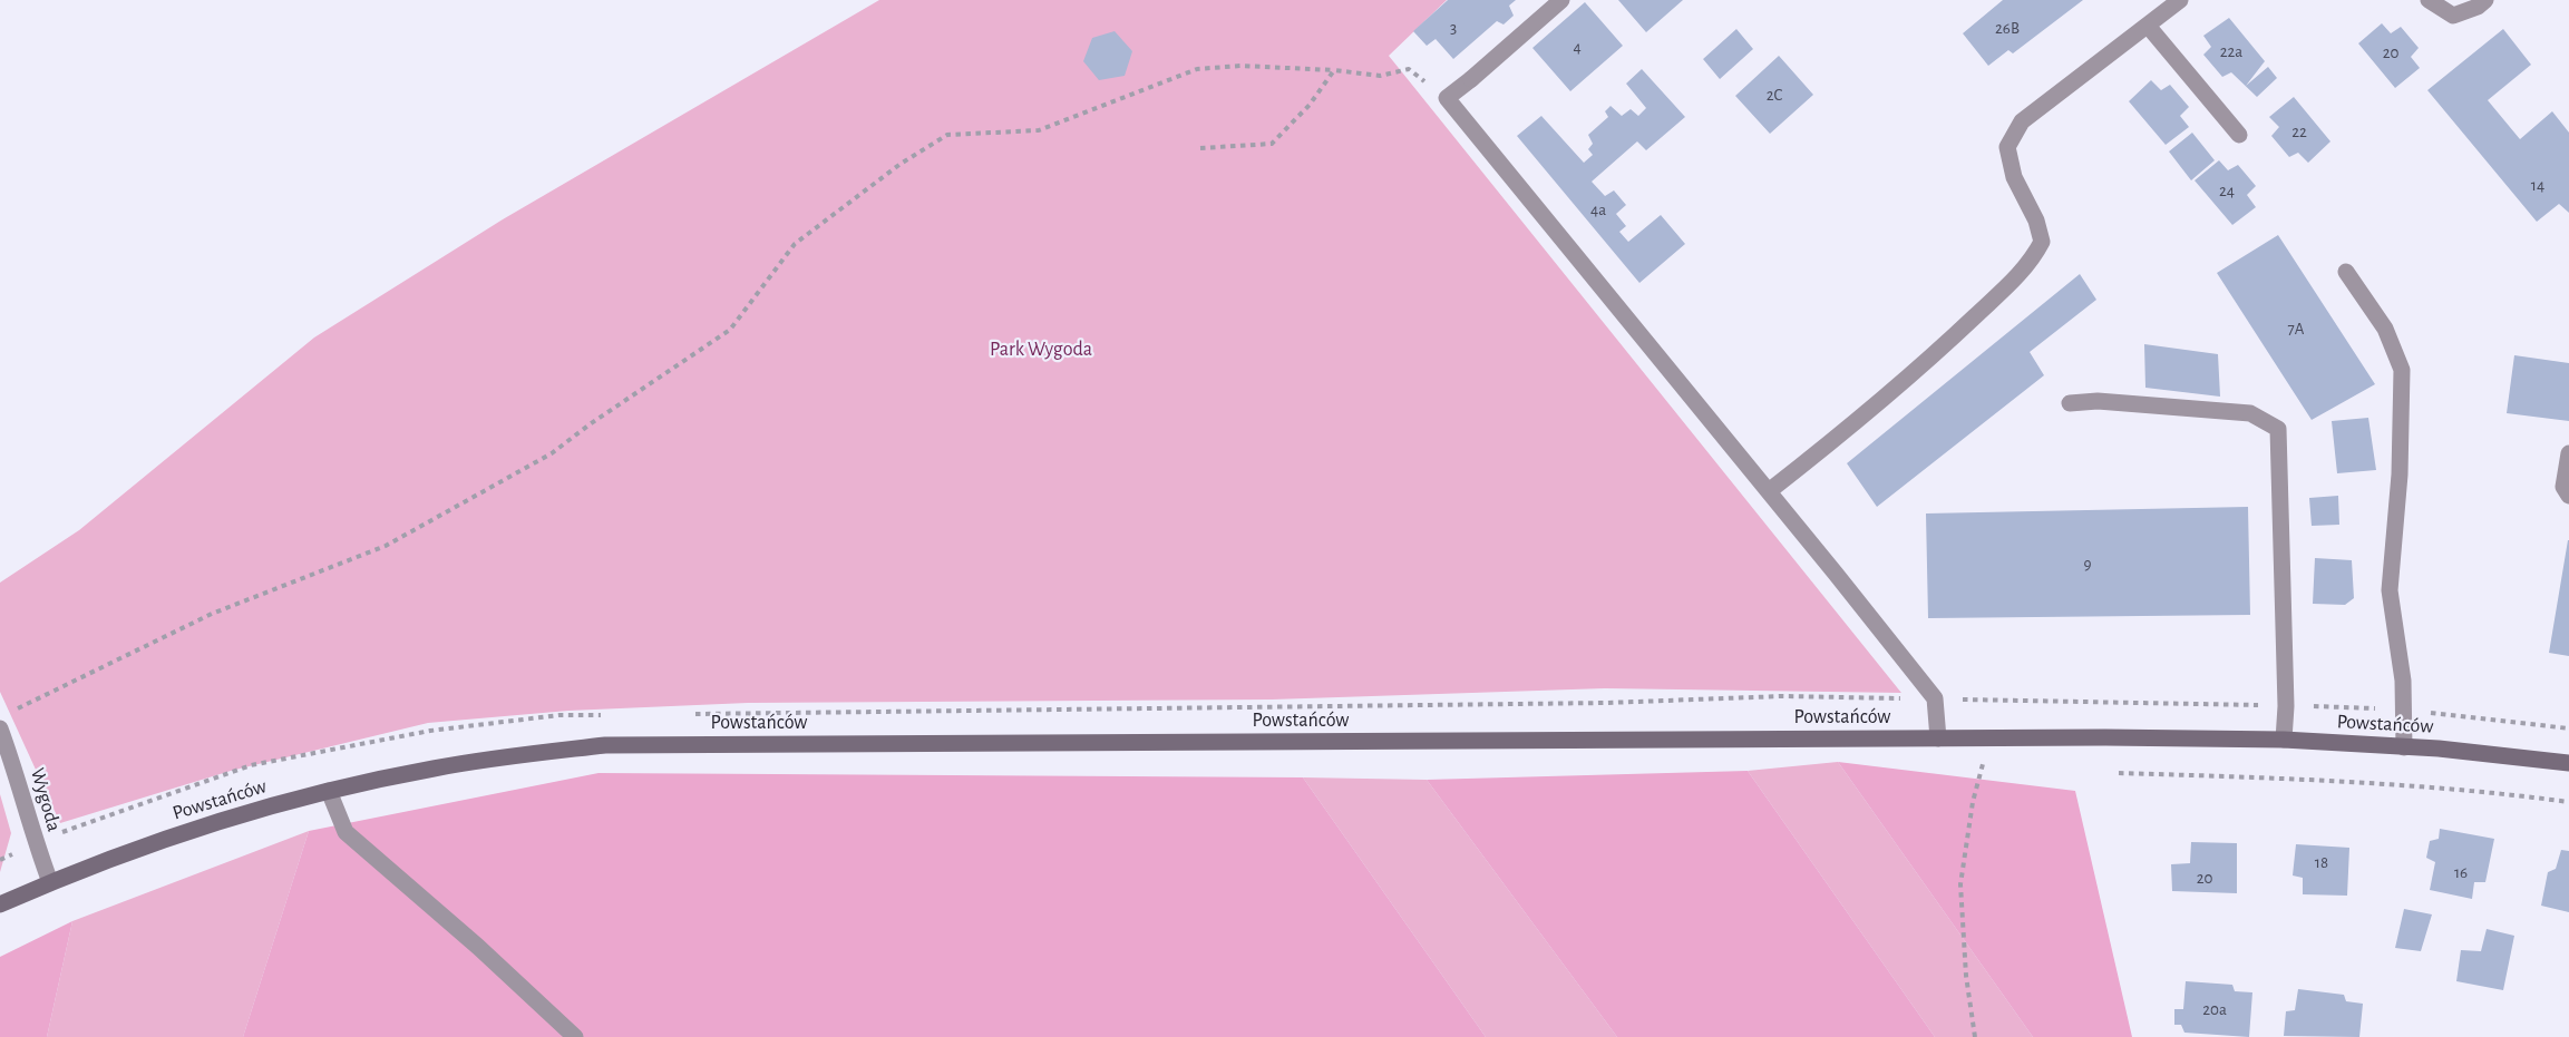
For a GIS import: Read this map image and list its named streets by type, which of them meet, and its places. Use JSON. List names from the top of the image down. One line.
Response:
{"streets":{"street":["Powstańców","Wygoda"]},"crossings":[["Powstańców","Wygoda"]],"parks":["Park Wygoda"],"house_numbers":["3","26B","4","22a","20","2C","22","14","24","4a","7A","9","18","16","20","20a"]}
